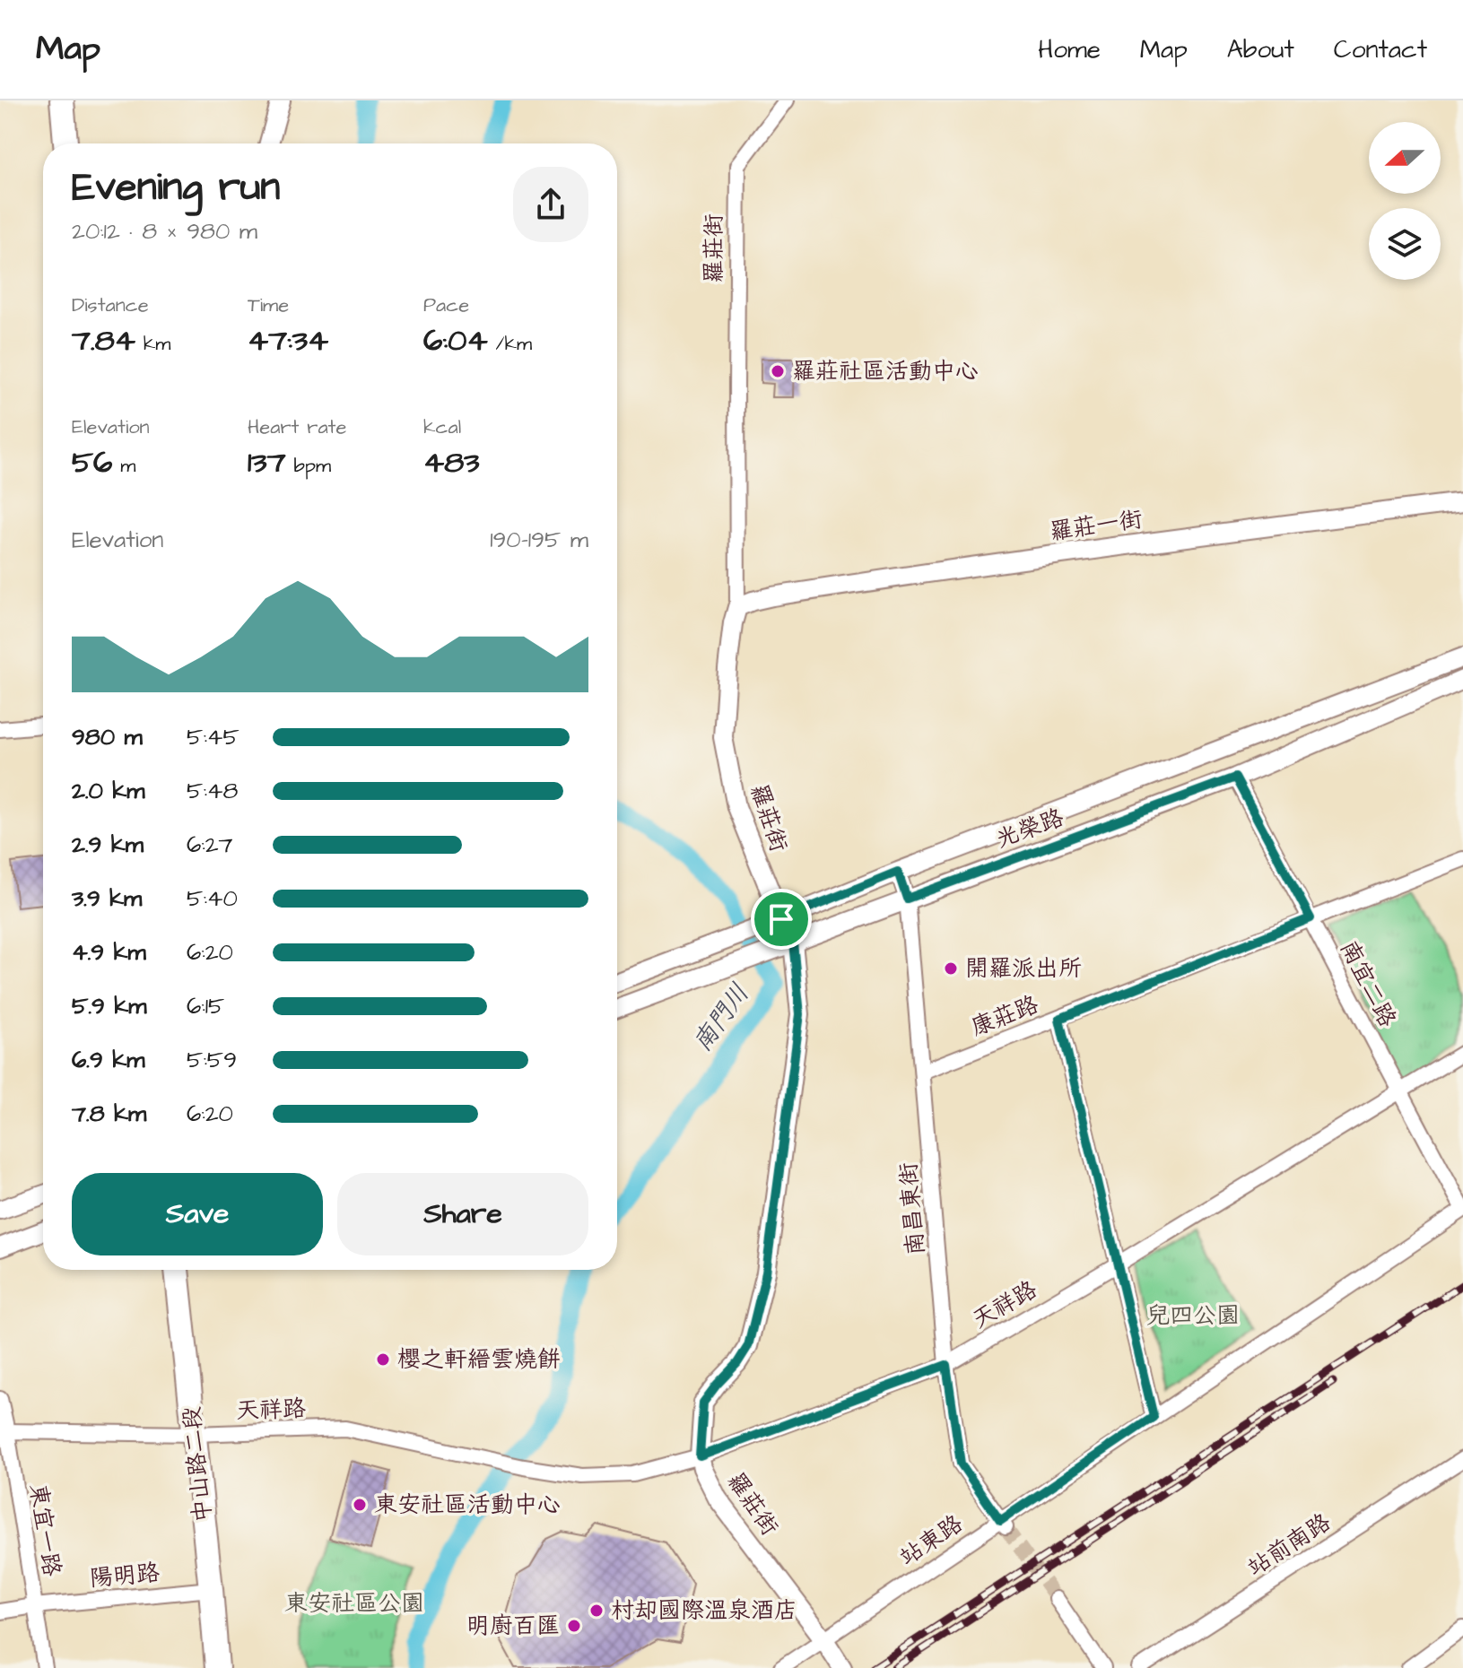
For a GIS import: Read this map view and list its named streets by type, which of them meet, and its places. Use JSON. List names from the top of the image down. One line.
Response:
{"streets":{"main road":["中山路二段"],"street":["羅莊街","羅莊一街","光榮路","南宜二路","康莊路","南昌東街","天祥路","東宜一路","站東路","站前南路","陽明路"]},"crossings":[["羅莊街","羅莊一街"],["羅莊街","光榮路"],["羅莊街","天祥路"],["羅莊街","站東路"],["光榮路","南宜二路"],["光榮路","南昌東街"],["南宜二路","康莊路"],["南宜二路","天祥路"],["南宜二路","站東路"],["康莊路","南昌東街"],["南昌東街","天祥路"],["南昌東街","站東路"],["天祥路","中山路二段"],["天祥路","東宜一路"],["中山路二段","陽明路"],["東宜一路","陽明路"]],"water":["南門川"],"parks":["兒四公園","東安社區公園"],"places":["羅莊社區活動中心","開羅派出所","櫻之軒縉雲燒餅","東安社區活動中心","村却國際溫泉酒店","明廚百匯"],"north":"left","page":{"header":"Map","nav":["Home","Map","About","Contact"],"heading":["Evening run","20:12 · 8 × 980 m"],"stats":[["Distance","7.84 km"],["Time","47:34"],["Pace","6:04 /km"],["Elevation","56 m"],["Heart rate","137 bpm"],["kcal","483"]],"chart":["Elevation","190–195 m"],"list":[{"name":"980 m","note":"5:45"},{"name":"2.0 km","note":"5:48"},{"name":"2.9 km","note":"6:27"},{"name":"3.9 km","note":"5:40"},{"name":"4.9 km","note":"6:20"},{"name":"5.9 km","note":"6:15"},{"name":"6.9 km","note":"5:59"},{"name":"7.8 km","note":"6:20"}],"buttons":["Save","Share"]}}
